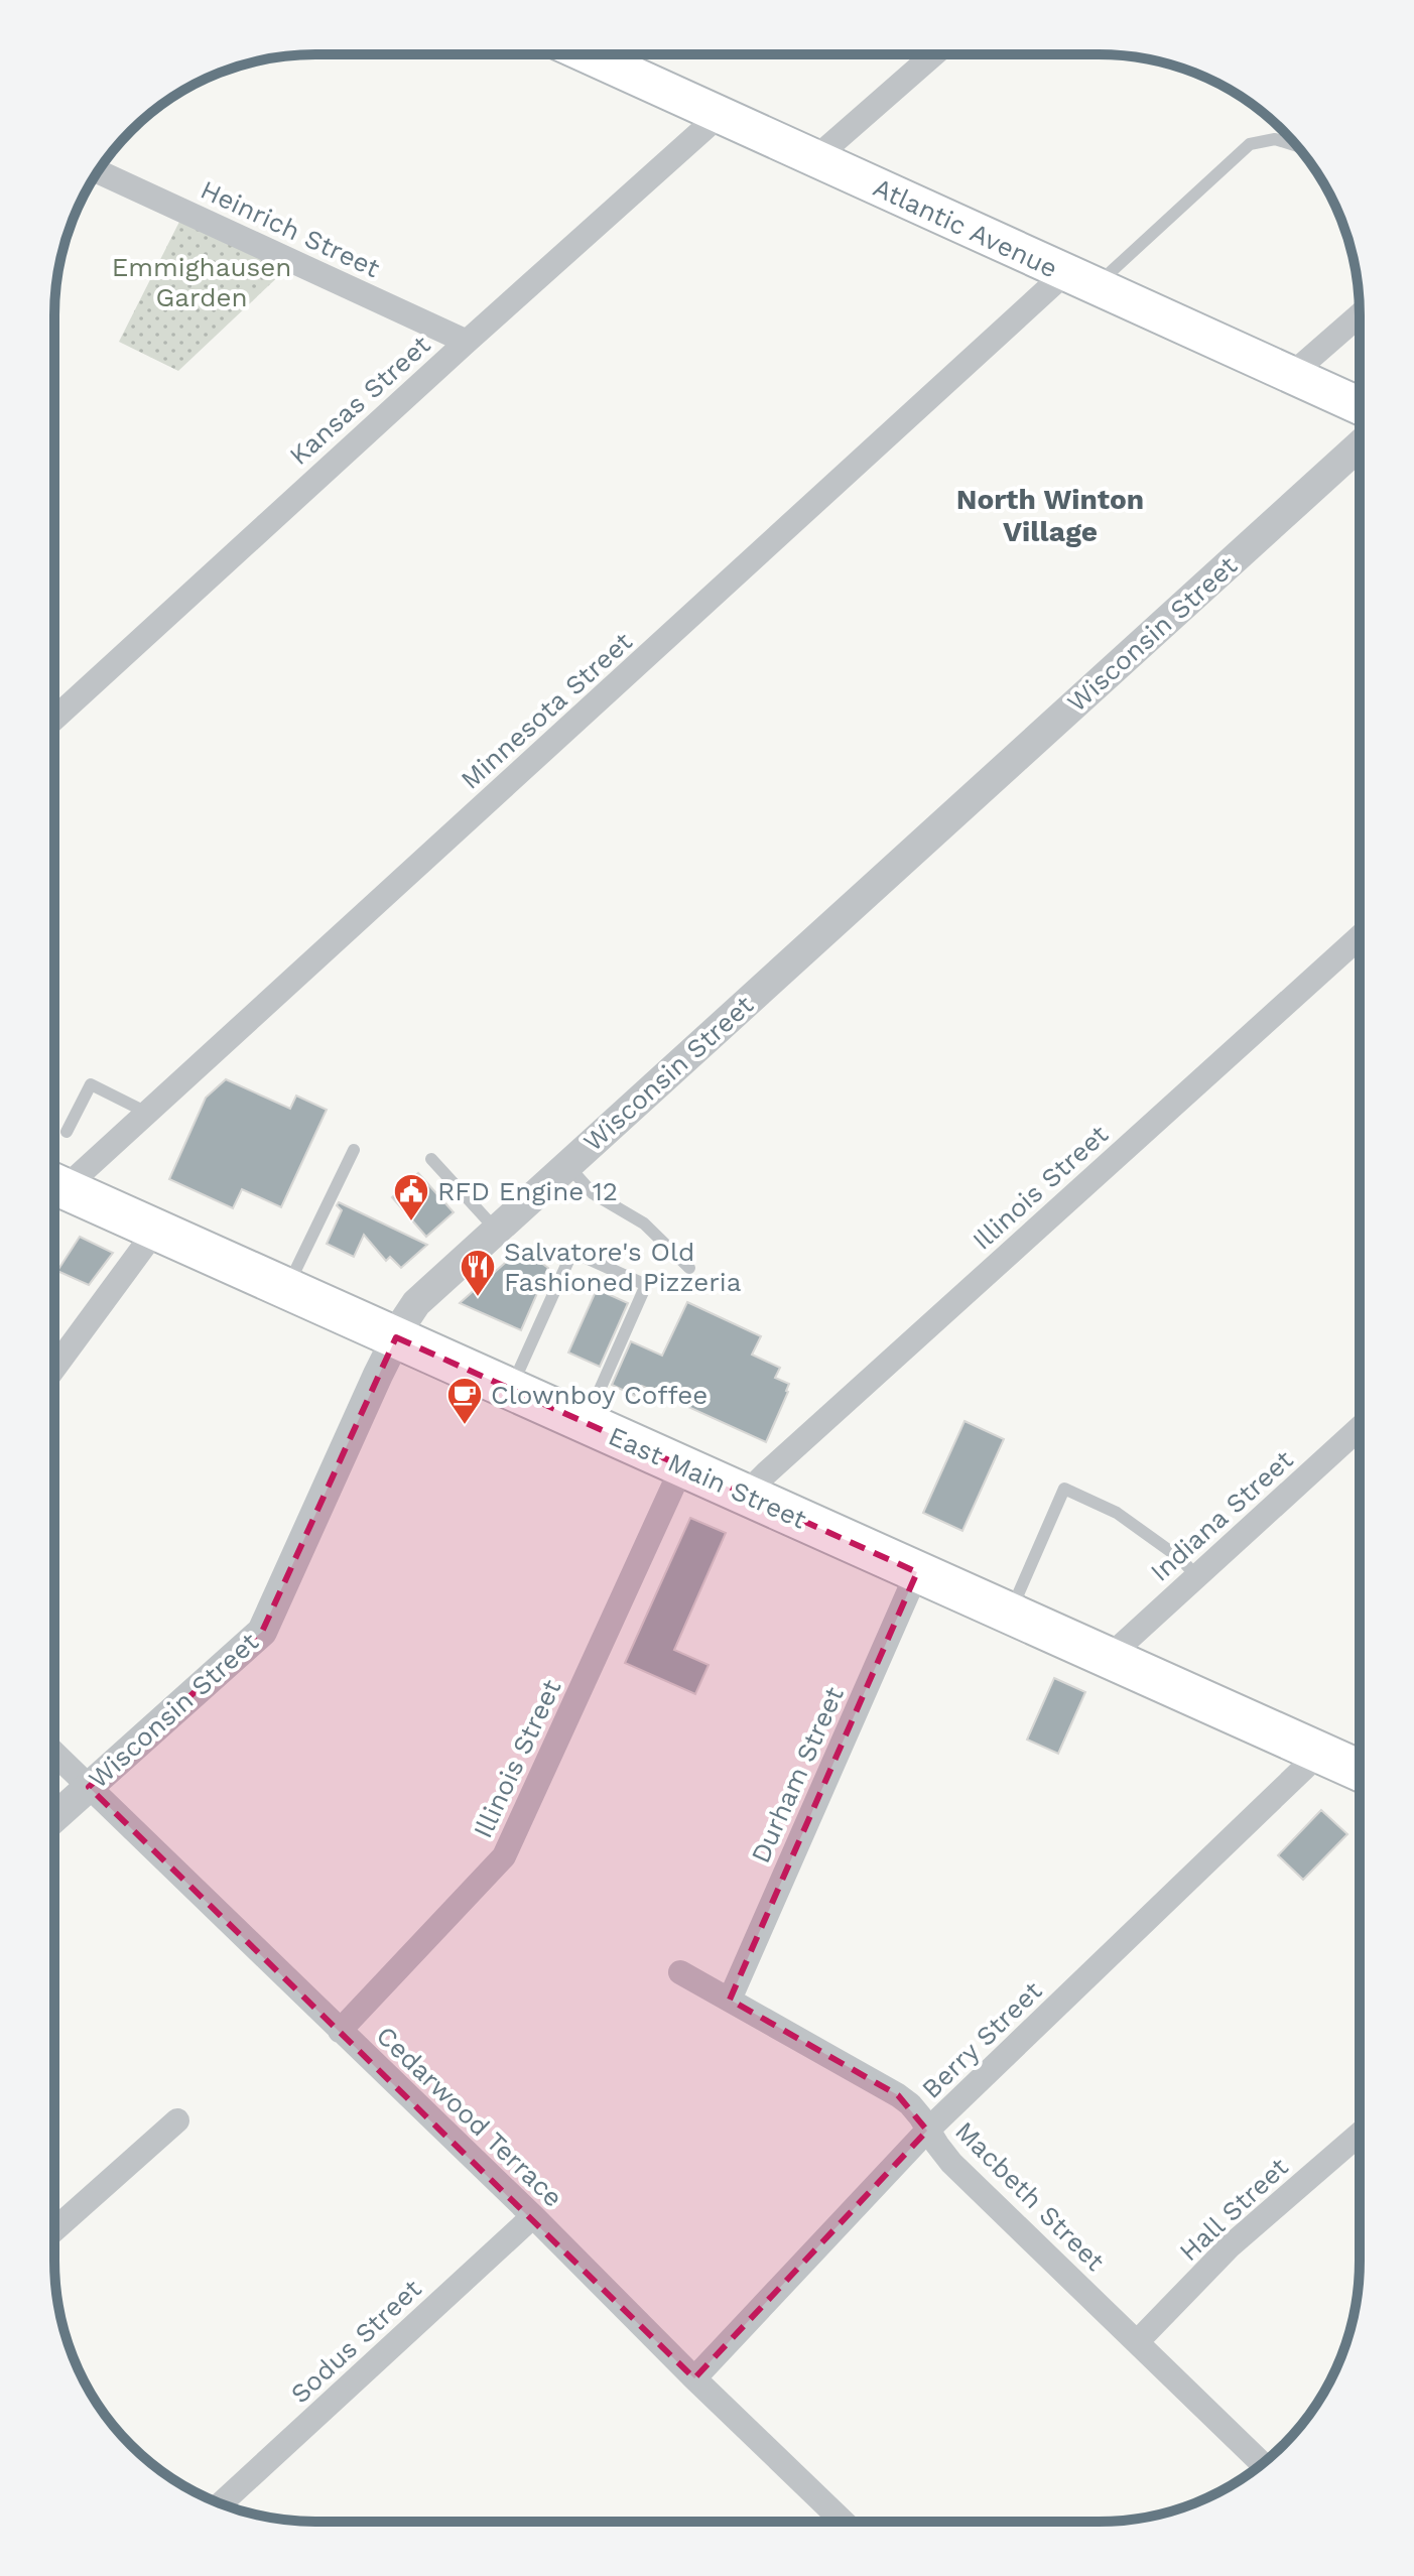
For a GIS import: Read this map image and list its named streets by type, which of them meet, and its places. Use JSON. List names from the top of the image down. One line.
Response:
{"streets":{"main road":["Atlantic Avenue","East Main Street"],"street":["Heinrich Street","Kansas Street","Wisconsin Street","Minnesota Street","Illinois Street","Indiana Street","Durham Street","Berry Street","Cedarwood Terrace","Macbeth Street","Hall Street","Sodus Street"]},"crossings":[["Atlantic Avenue","Kansas Street"],["Atlantic Avenue","Minnesota Street"],["Heinrich Street","Kansas Street"],["Wisconsin Street","East Main Street"],["Wisconsin Street","Cedarwood Terrace"],["Illinois Street","East Main Street"],["Illinois Street","Cedarwood Terrace"],["East Main Street","Indiana Street"],["East Main Street","Durham Street"],["East Main Street","Berry Street"],["Durham Street","Macbeth Street"],["Berry Street","Cedarwood Terrace"],["Berry Street","Macbeth Street"],["Cedarwood Terrace","Sodus Street"],["Macbeth Street","Hall Street"]],"districts":["North Winton Village"],"parks":["Emmighausen Garden"],"places":{"public building":["RFD Engine 12"],"restaurant":["Salvatore's Old Fashioned Pizzeria"],"cafe":["Clownboy Coffee"]}}
